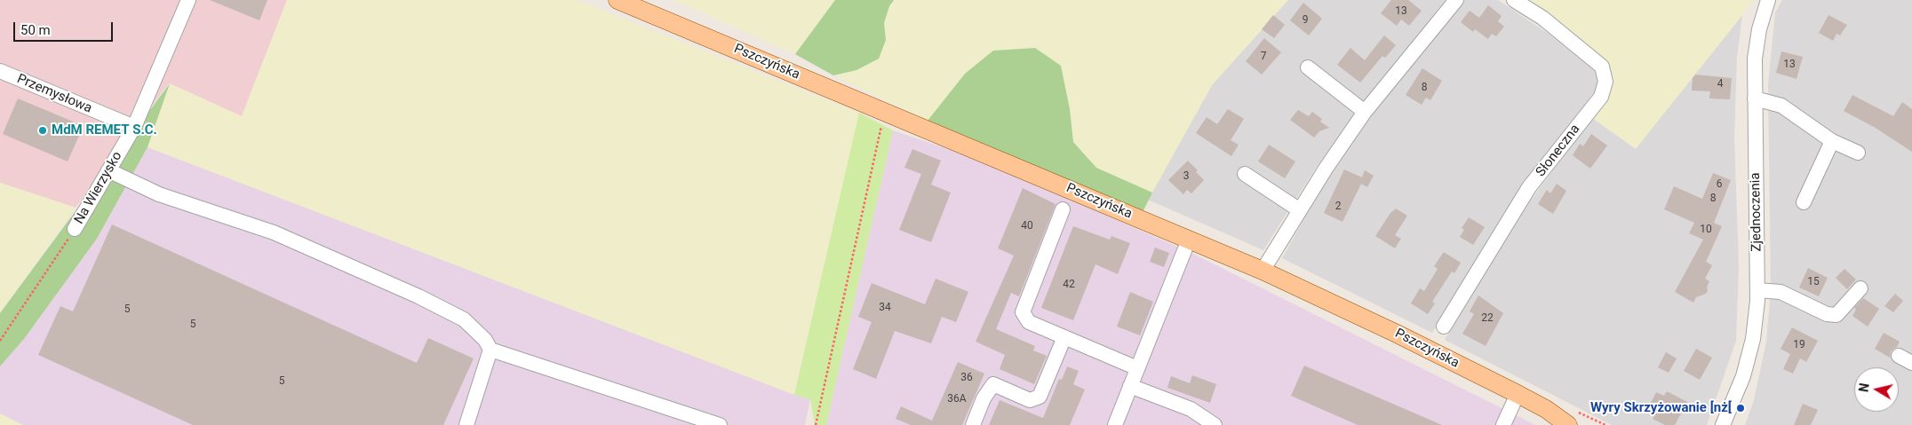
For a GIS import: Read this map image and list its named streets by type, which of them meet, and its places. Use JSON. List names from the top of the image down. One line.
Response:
{"streets":{"main road":["Pszczyńska"],"street":["Przemysłowa","Słoneczna","Na Wierzysko","Zjednoczenia"]},"crossings":[["Przemysłowa","Na Wierzysko"]],"places":["MdM REMET S.C.","Wyry Skrzyżowanie [nż["],"house_numbers":["13","9","7","13","4","8","3","6","8","2","40","10","15","42","34","5","22","5","19","36","5","36A"],"scale_bar":"50 m","north":"left"}
